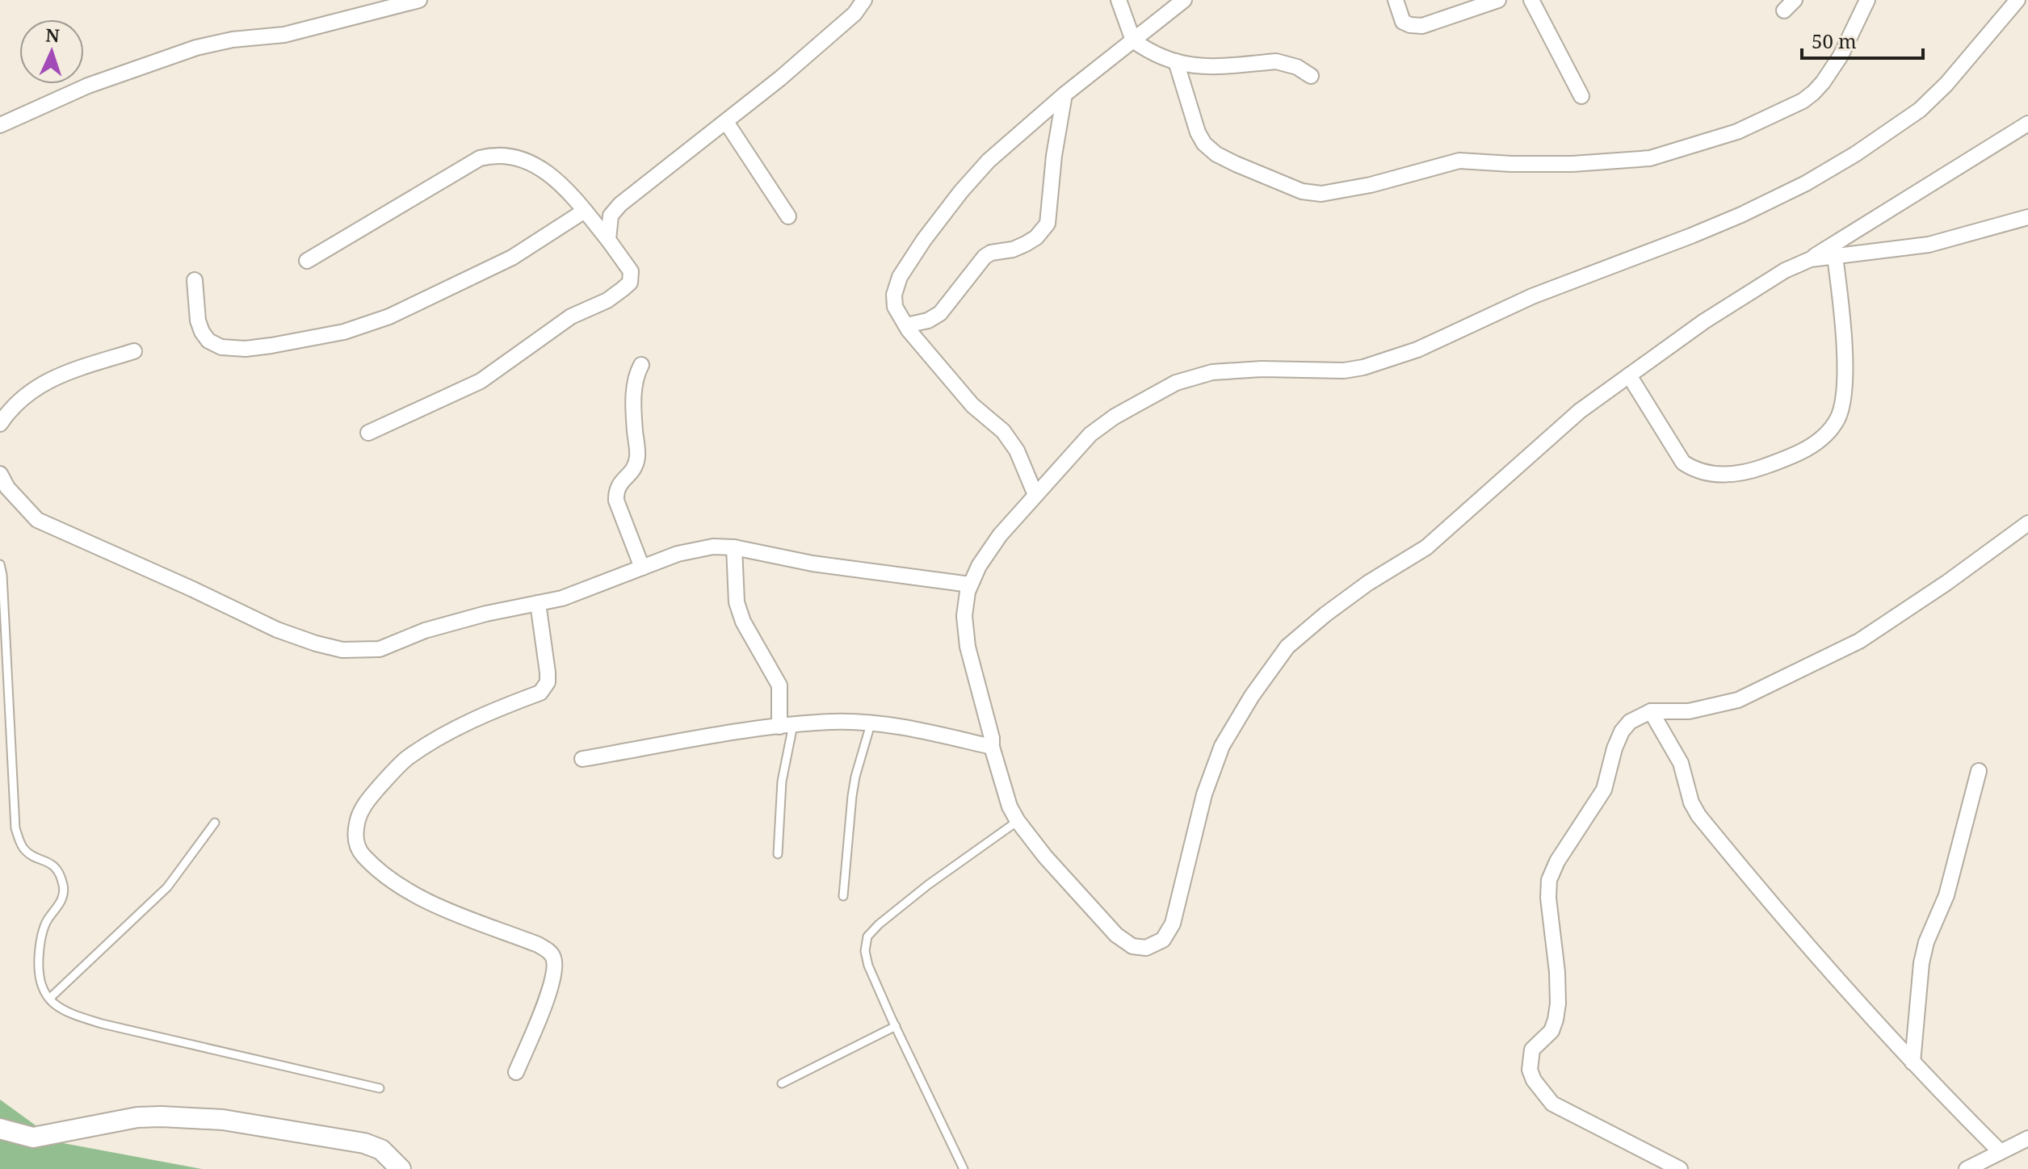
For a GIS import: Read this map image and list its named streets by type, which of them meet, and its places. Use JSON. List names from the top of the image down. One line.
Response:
{"scale_bar":"50 m","north":"top"}
